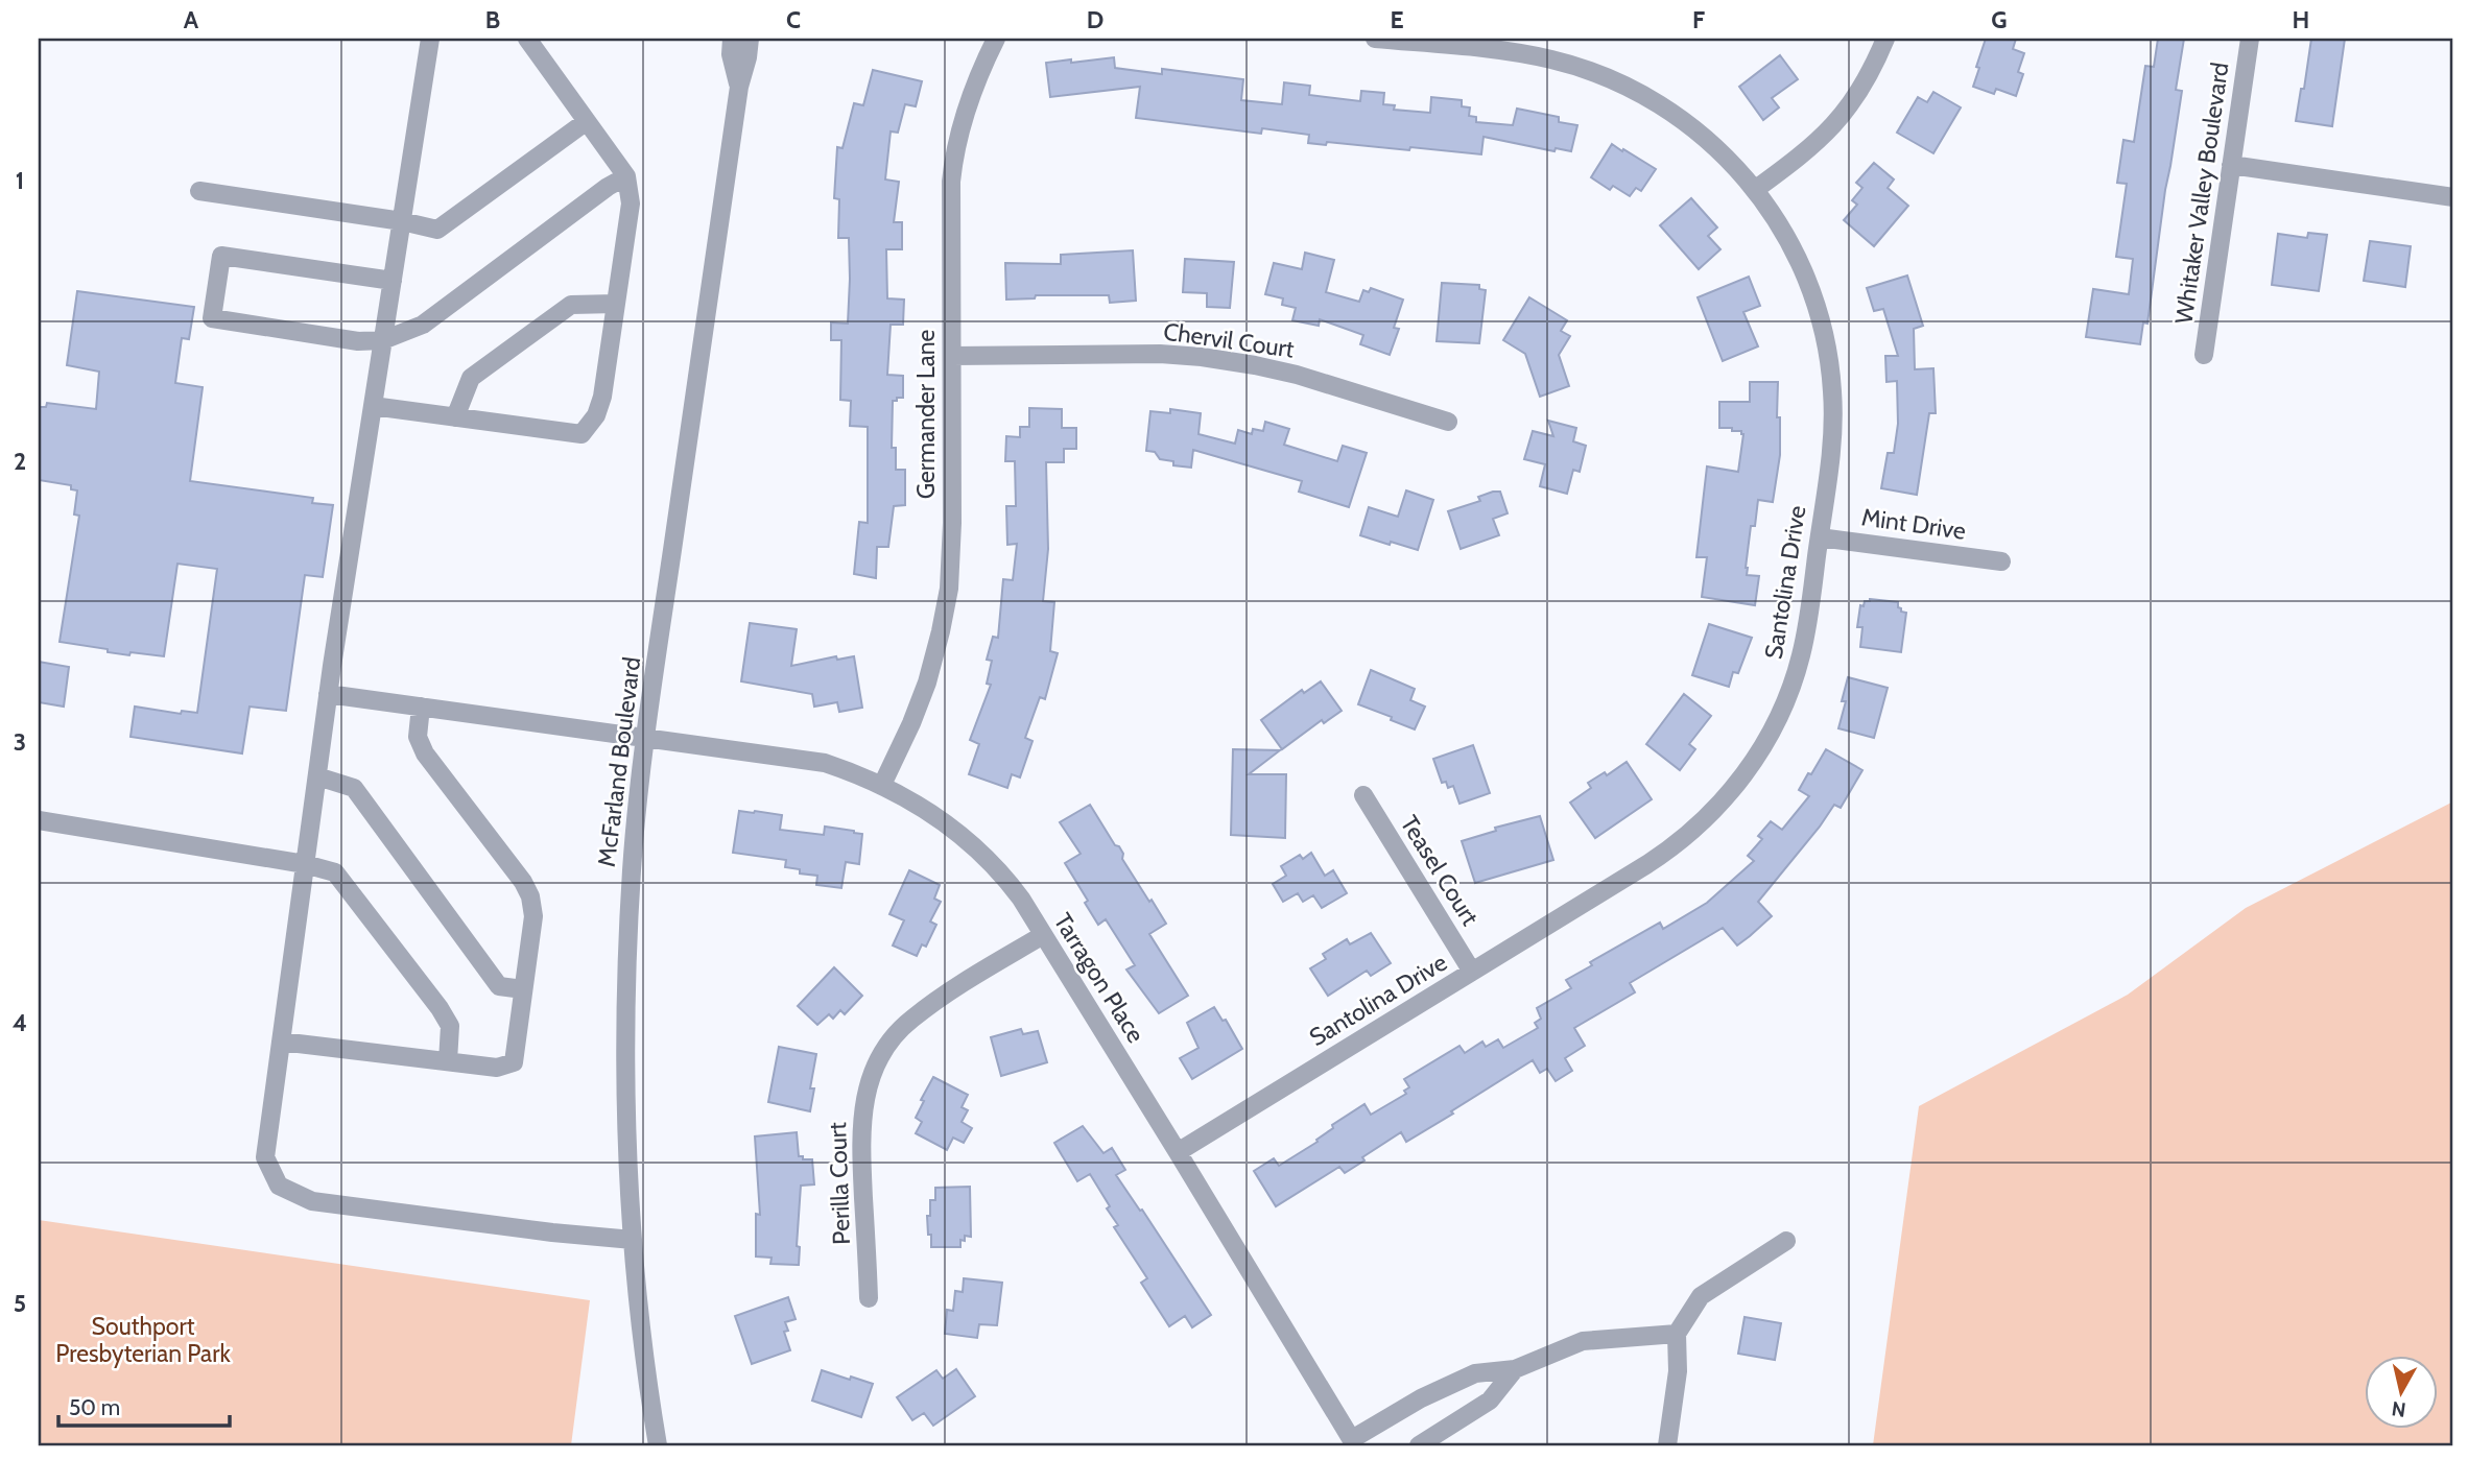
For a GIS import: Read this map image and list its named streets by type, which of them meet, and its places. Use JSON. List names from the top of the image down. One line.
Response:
{"streets":{"street":["Whitaker Valley Boulevard","Chervil Court","Germander Lane","Mint Drive","Santolina Drive","McFarland Boulevard","Teasel Court","Tarragon Place","Perilla Court"]},"crossings":[["Chervil Court","Germander Lane"],["Germander Lane","Tarragon Place"],["Mint Drive","Santolina Drive"],["Santolina Drive","Teasel Court"],["Santolina Drive","Tarragon Place"],["McFarland Boulevard","Tarragon Place"],["Tarragon Place","Perilla Court"]],"parks":["Southport Presbyterian Park"],"scale_bar":"50 m","north":"bottom","grid":{"columns":["A","B","C","D","E","F","G","H"],"rows":["1","2","3","4","5"]}}
